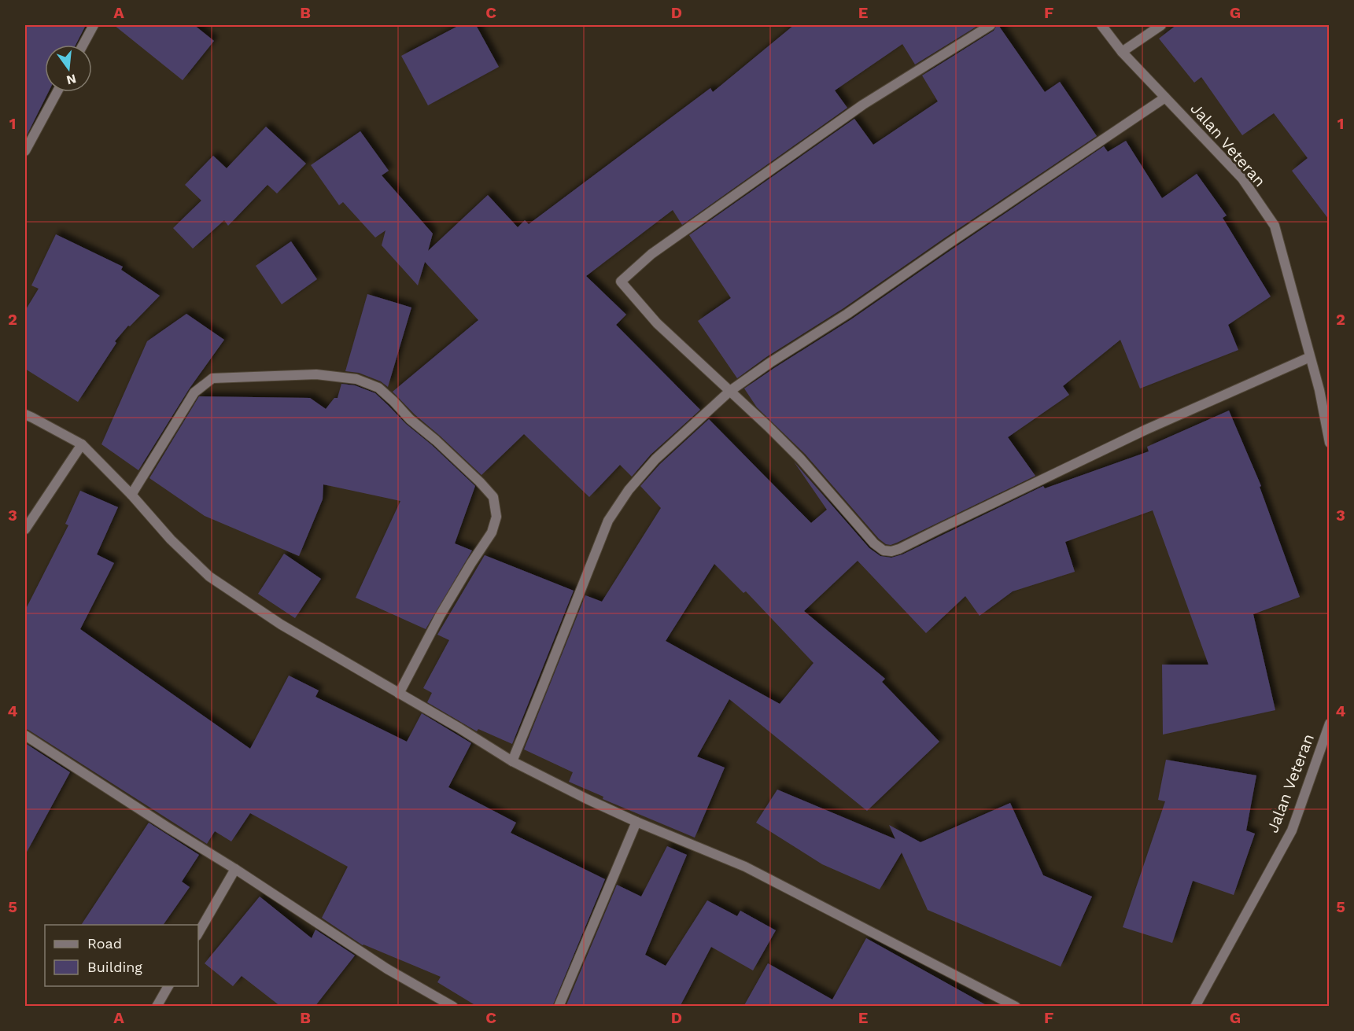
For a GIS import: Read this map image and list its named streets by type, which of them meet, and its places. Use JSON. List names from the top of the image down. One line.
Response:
{"streets":{"street":["Jalan Veteran"]},"legend":["Road","Building"],"north":"bottom","grid":{"columns":["A","B","C","D","E","F","G"],"rows":["1","2","3","4","5"]}}
